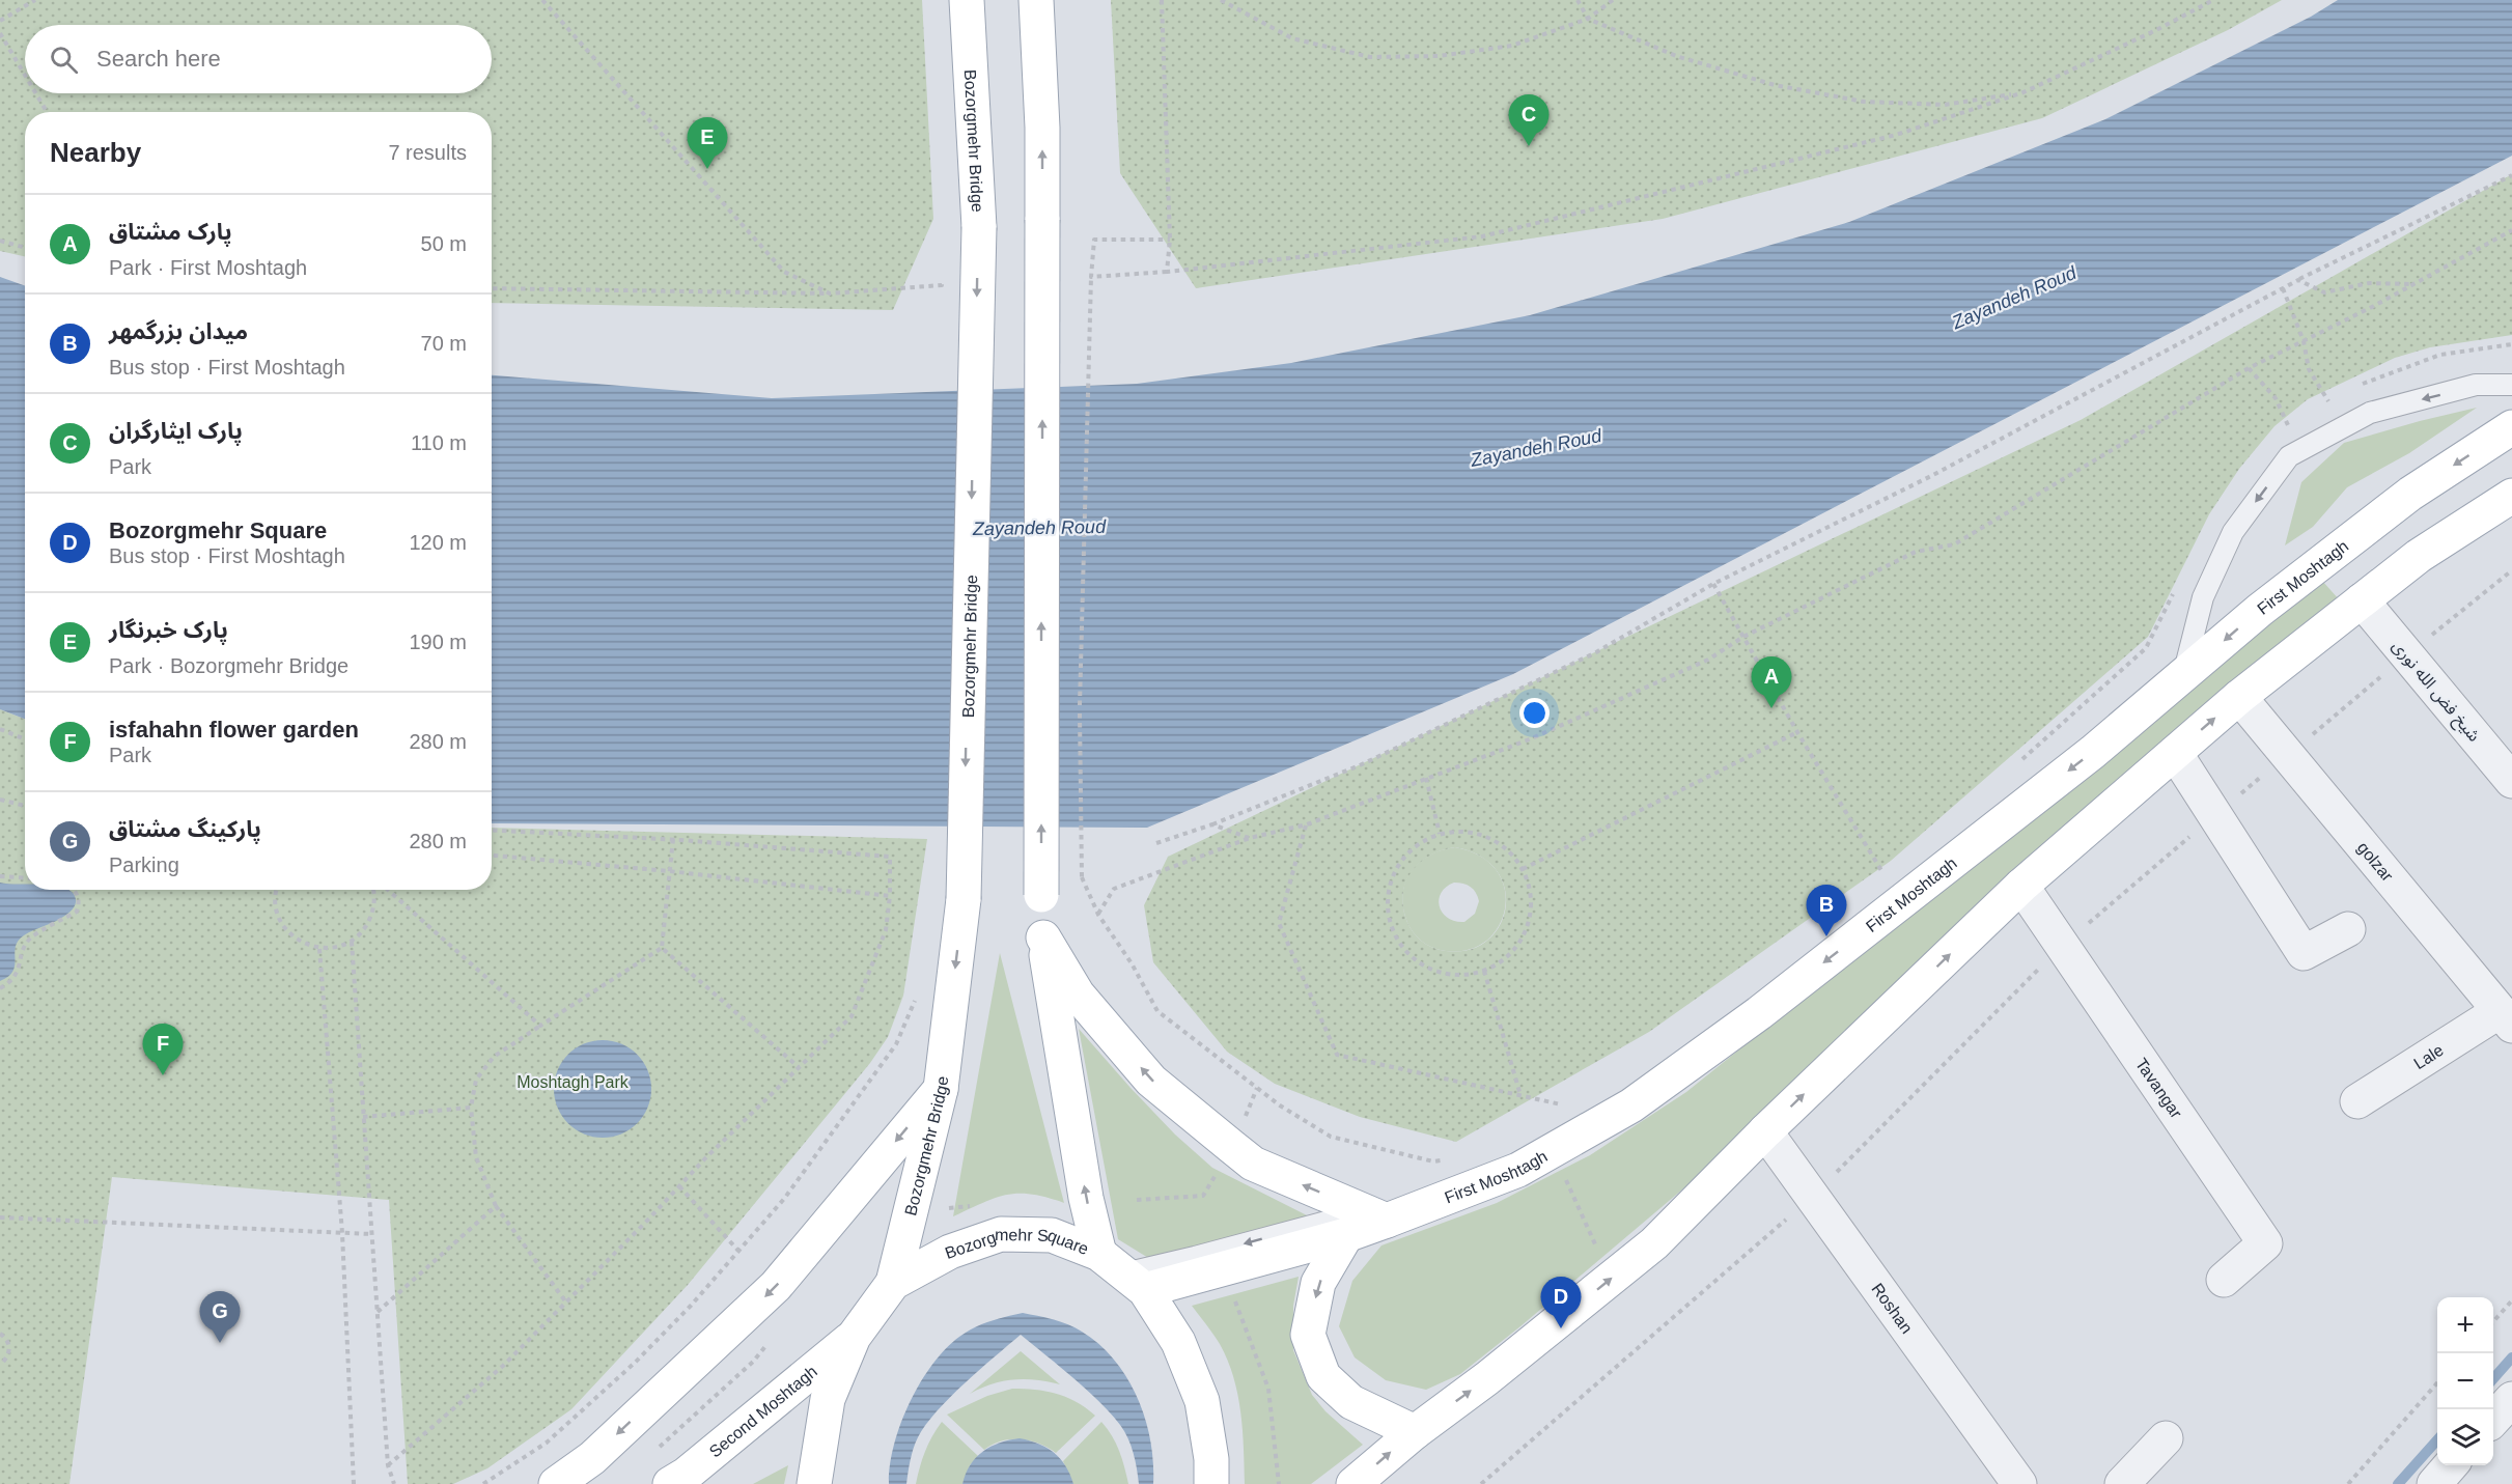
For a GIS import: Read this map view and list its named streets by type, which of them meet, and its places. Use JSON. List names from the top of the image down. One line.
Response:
{"streets":{"main road":["Bozorgmehr Bridge","First Moshtagh","Bozorgmehr Square","Second Moshtagh"],"street":["شیخ فض الله نوری","golzar","Lale","Tavangar","Roshan"]},"crossings":[["Bozorgmehr Bridge","Bozorgmehr Square"],["First Moshtagh","Bozorgmehr Square"],["golzar","Lale"],["Bozorgmehr Square","Second Moshtagh"]],"water":["Zayandeh Roud"],"parks":["Moshtagh Park"],"page":{"search":"Search here","pins":["C","E","A","B","F","D","G"],"heading":["Nearby","7 results"],"list":[{"mark":"A","name":"پارک مشتاق","note":"Park · First Moshtagh","value":"50 m"},{"mark":"B","name":"میدان بزرگمهر","note":"Bus stop · First Moshtagh","value":"70 m"},{"mark":"C","name":"پارک ایثارگران","note":"Park","value":"110 m"},{"mark":"D","name":"Bozorgmehr Square","note":"Bus stop · First Moshtagh","value":"120 m"},{"mark":"E","name":"پارک خبرنگار","note":"Park · Bozorgmehr Bridge","value":"190 m"},{"mark":"F","name":"isfahahn flower garden","note":"Park","value":"280 m"},{"mark":"G","name":"پارکینگ مشتاق","note":"Parking","value":"280 m"}],"map_buttons":["+","−"]}}
